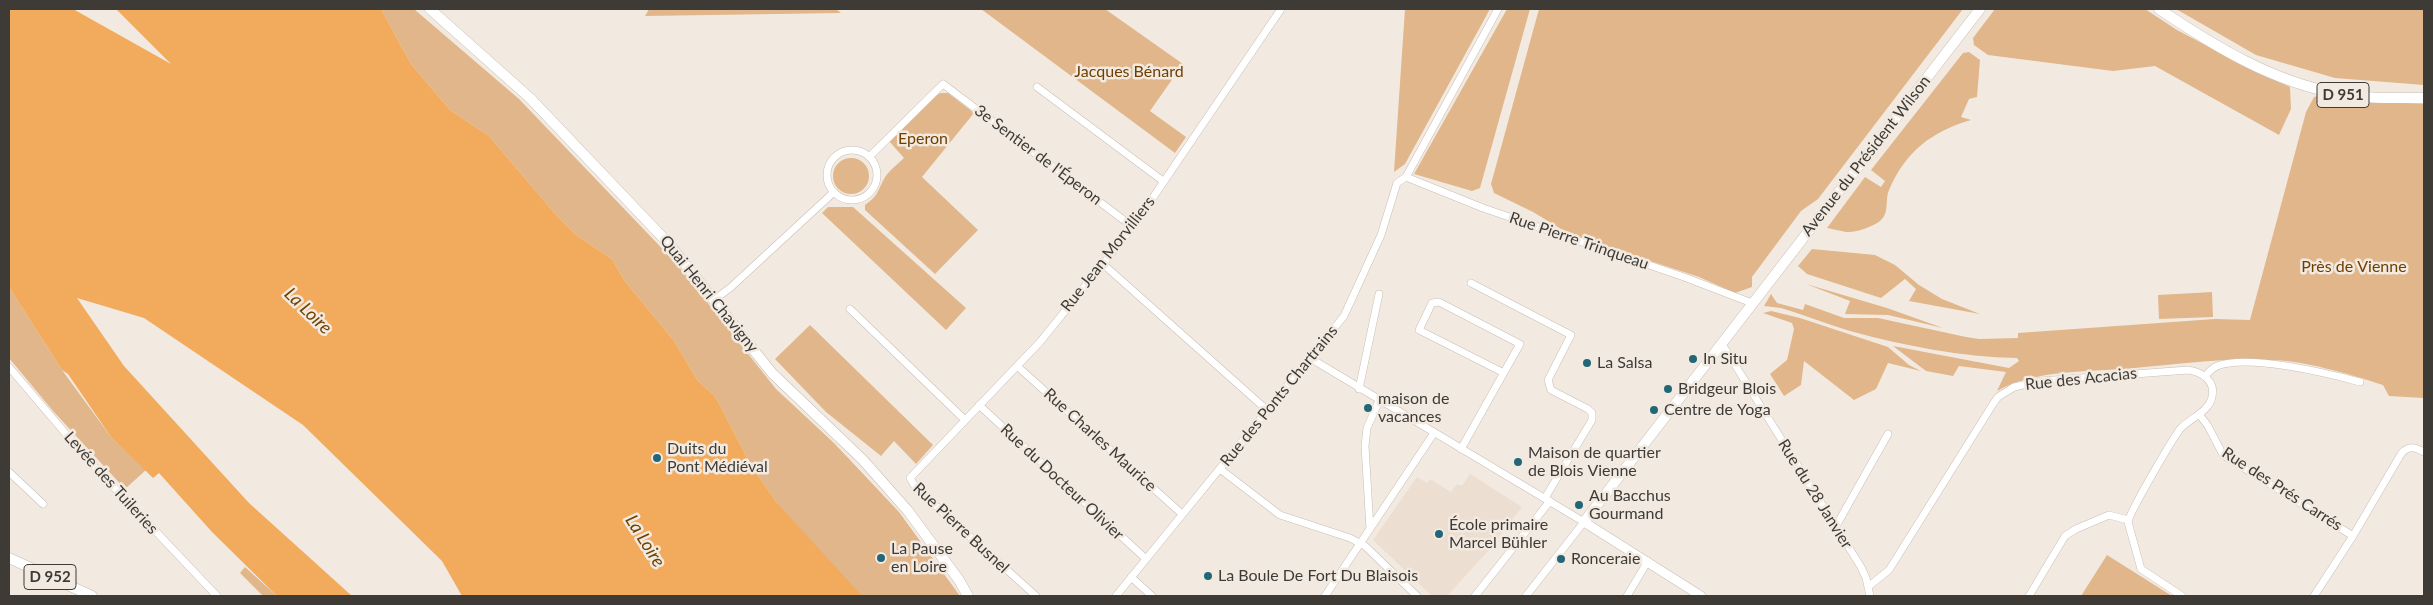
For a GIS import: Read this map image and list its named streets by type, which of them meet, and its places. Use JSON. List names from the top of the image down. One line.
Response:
{"streets":{"main road":["D 951","Avenue du Président Wilson","Quai Henri Chavigny","D 952"],"street":["3e Sentier de l'Éperon","Rue Pierre Trinqueau","Rue Jean Morvilliers","Rue des Acacias","Rue des Ponts Chartrains","Rue Charles Maurice","Rue du Docteur Olivier","Levée des Tuileries","Rue des Prés Carrés","Rue du 28 Janvier","Rue Pierre Busnel"]},"crossings":[["3e Sentier de l'Éperon","Rue Jean Morvilliers"],["Avenue du Président Wilson","Rue Pierre Trinqueau"],["Avenue du Président Wilson","Rue du 28 Janvier"],["Rue Pierre Trinqueau","Rue des Ponts Chartrains"],["Rue Jean Morvilliers","Rue Charles Maurice"],["Rue Jean Morvilliers","Rue du Docteur Olivier"],["Rue Jean Morvilliers","Rue Pierre Busnel"],["Rue des Acacias","Rue du 28 Janvier"],["Rue des Ponts Chartrains","Rue Charles Maurice"],["Rue des Ponts Chartrains","Rue du Docteur Olivier"]],"water":["La Loire"],"parks":["Jacques Bénard","Eperon","Près de Vienne"],"places":["In Situ","La Salsa","Bridgeur Blois","maison de vacances","Centre de Yoga","Duits du Pont Médiéval","Maison de quartier de Blois Vienne","Au Bacchus Gourmand","École primaire Marcel Bühler","La Pause en Loire","Ronceraie","La Boule De Fort Du Blaisois"]}
